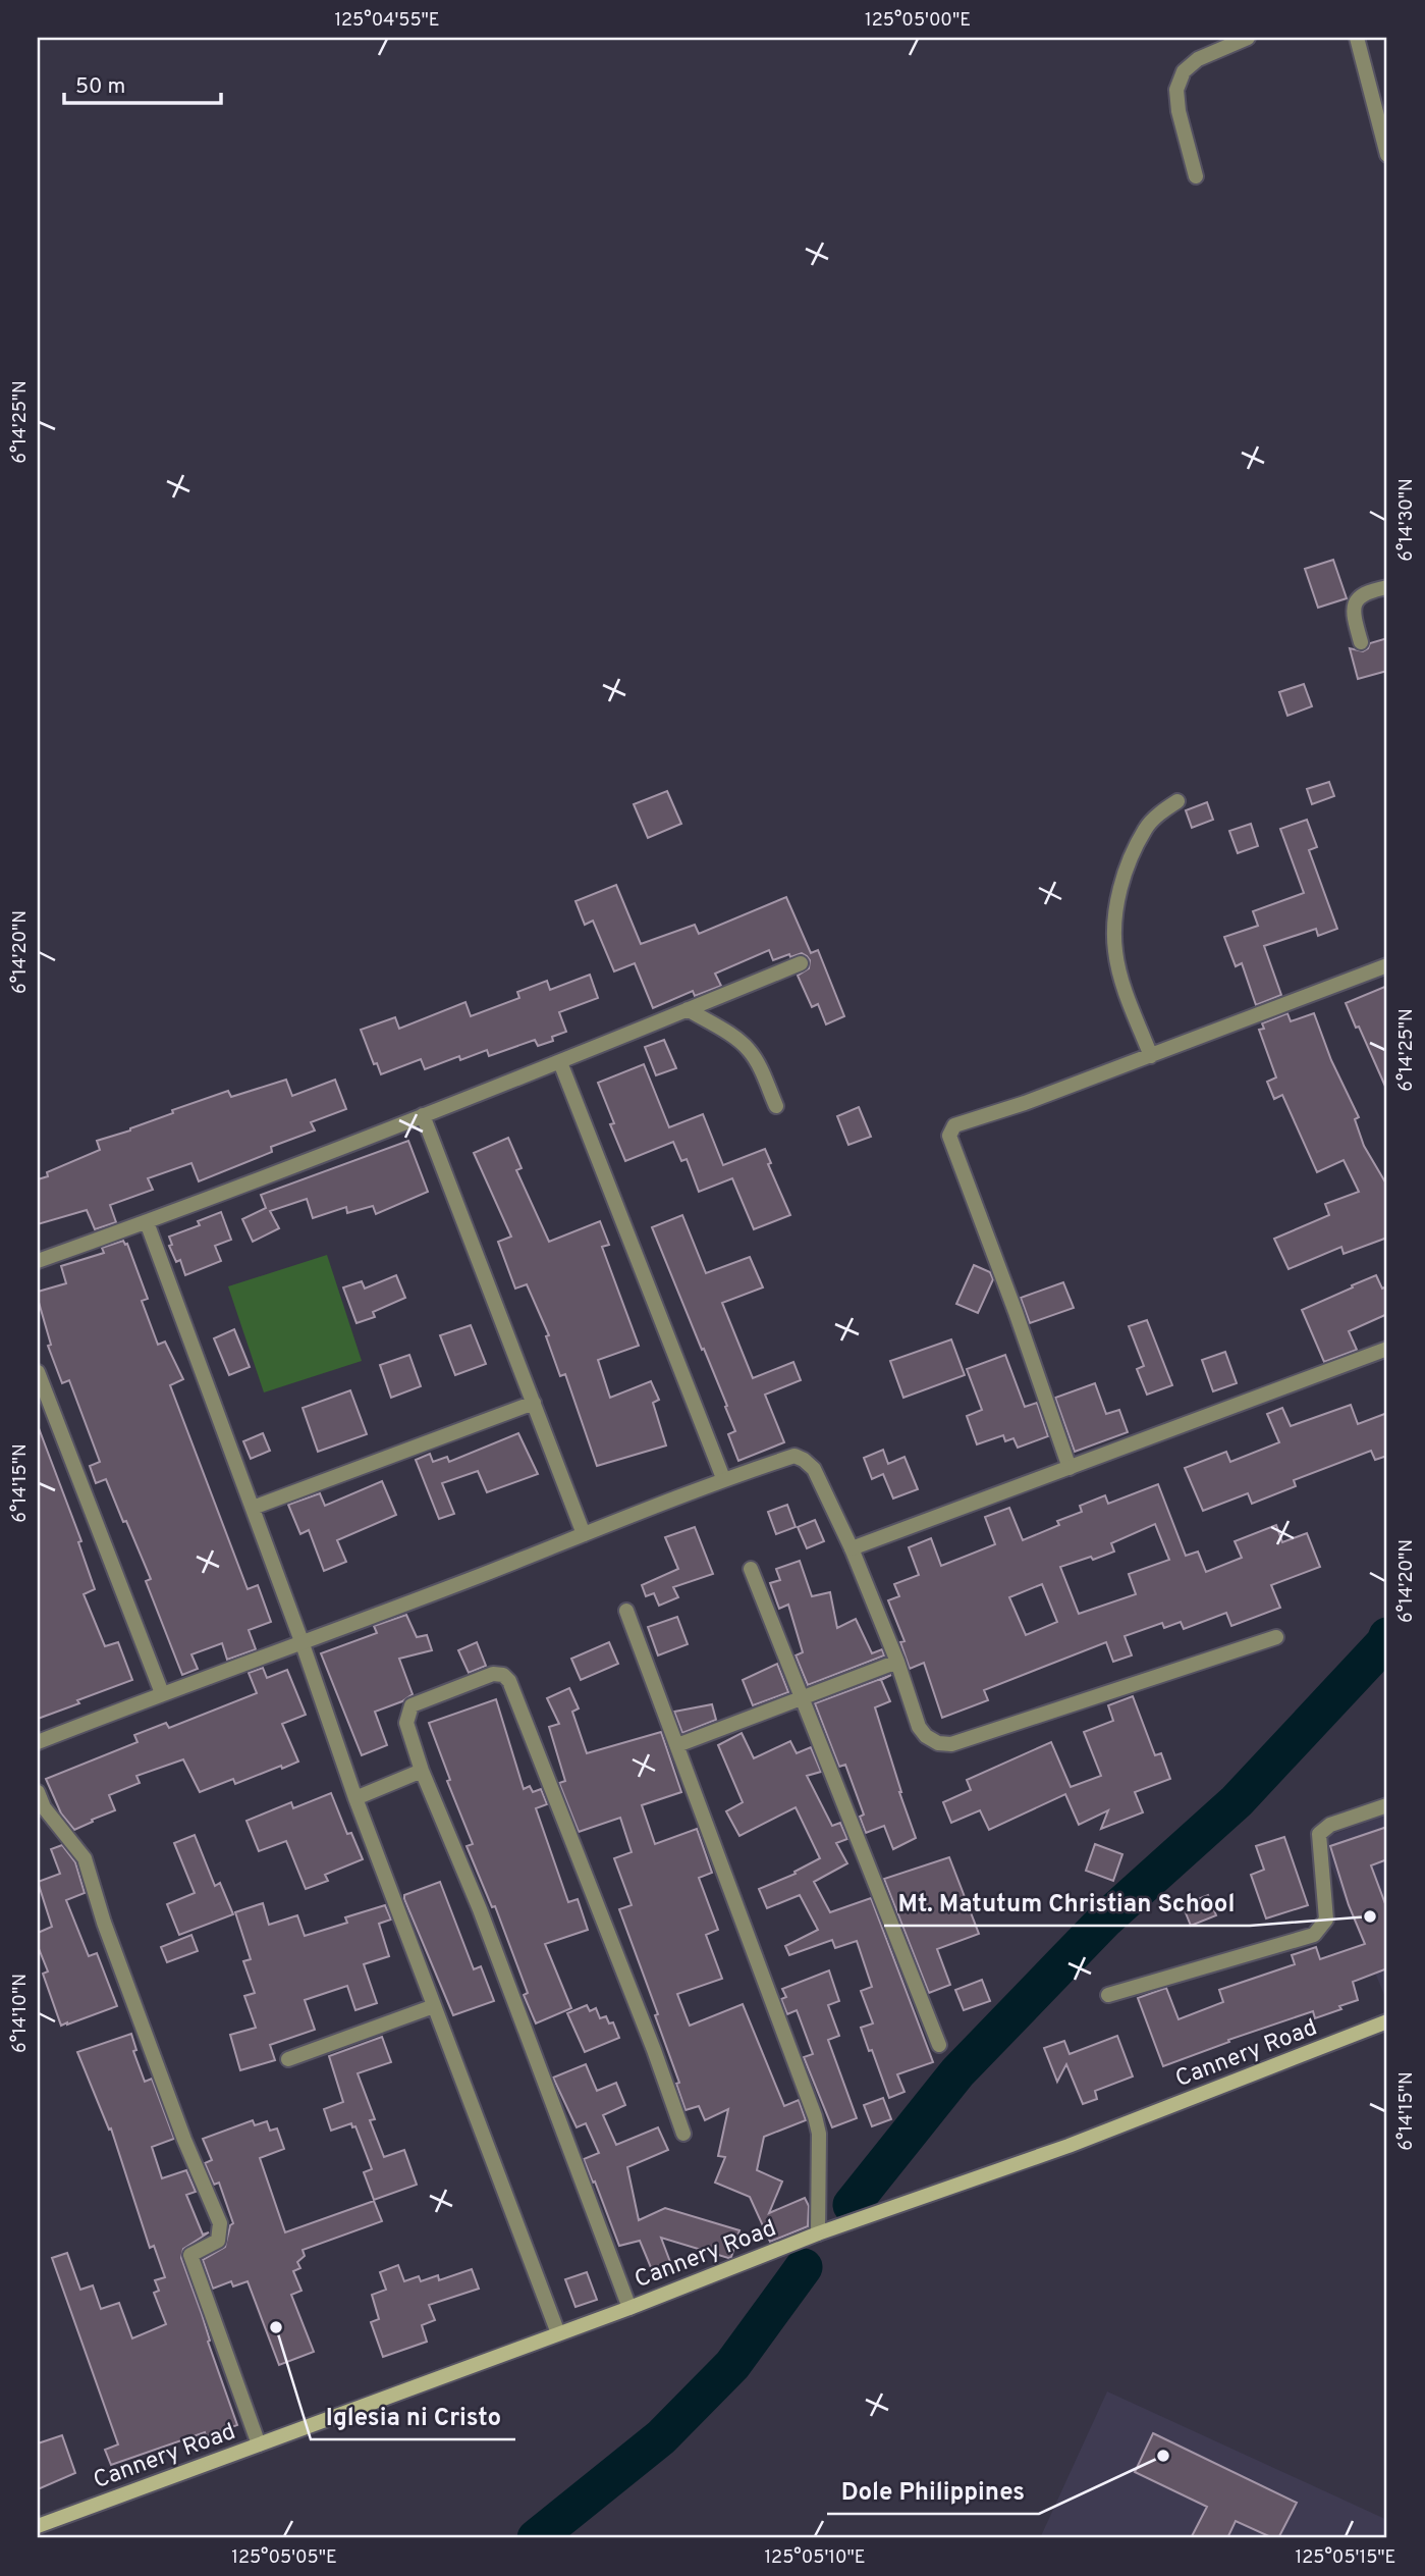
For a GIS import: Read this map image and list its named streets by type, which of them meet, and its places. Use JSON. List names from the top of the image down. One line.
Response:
{"streets":{"main road":["Cannery Road"]},"places":["Mt. Matutum Christian School","Iglesia ni Cristo","Dole Philippines"],"scale_bar":"50 m","coordinates":["125°04'55\"E","125°05'00\"E","6°14'25\"N","6°14'30\"N","6°14'20\"N","6°14'15\"N","6°14'10\"N","125°05'05\"E","125°05'10\"E","125°05'15\"E"]}
